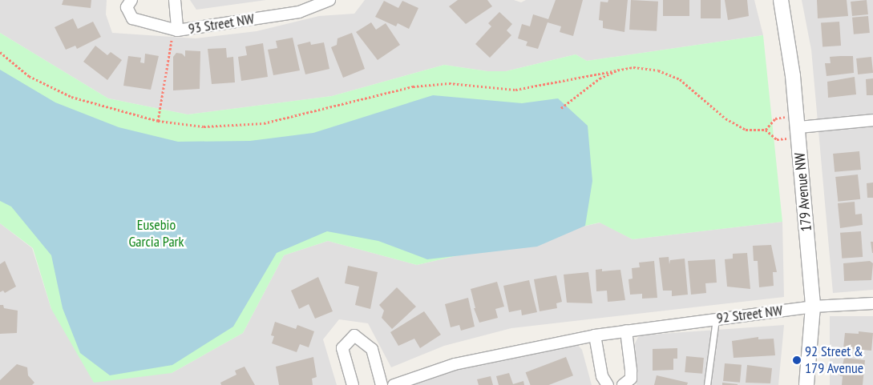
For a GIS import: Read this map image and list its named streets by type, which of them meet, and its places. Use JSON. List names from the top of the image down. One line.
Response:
{"streets":{"street":["93 Street NW","179 Avenue NW","92 Street NW"]},"crossings":[["179 Avenue NW","92 Street NW"]],"parks":["Eusebio Garcia Park"],"places":["92 Street & 179 Avenue"]}
